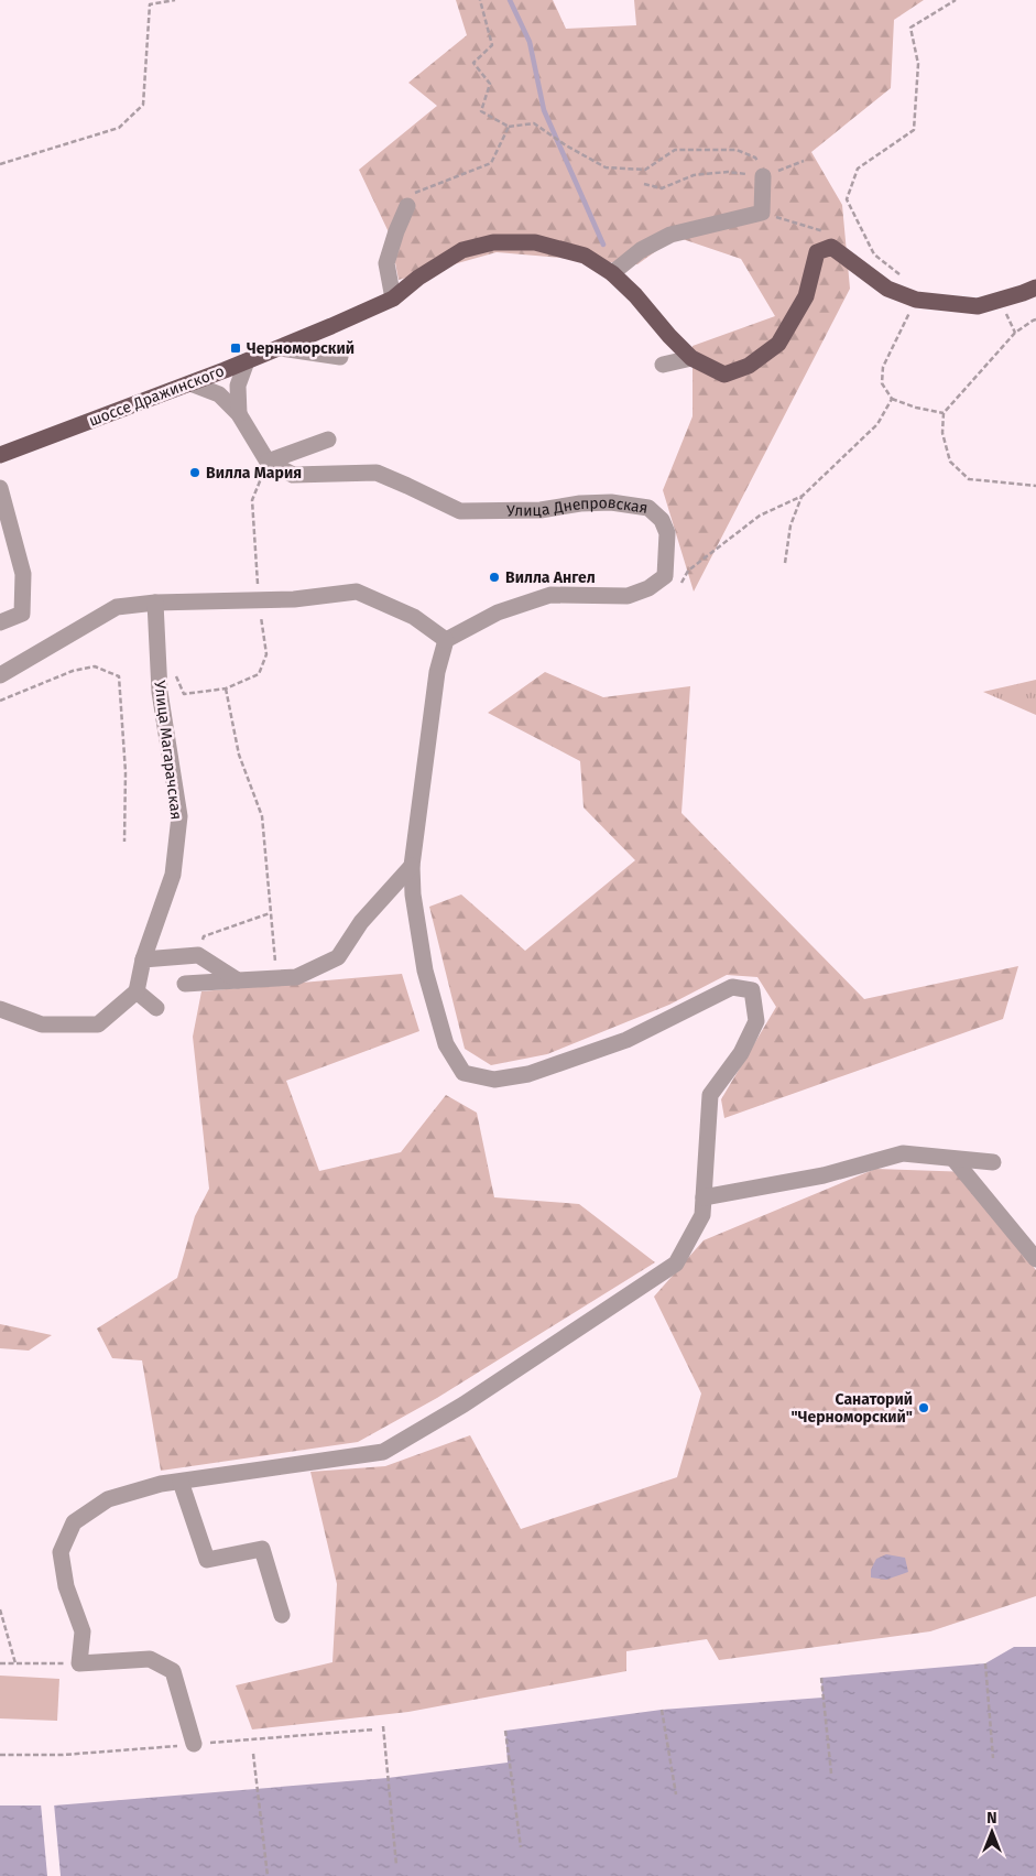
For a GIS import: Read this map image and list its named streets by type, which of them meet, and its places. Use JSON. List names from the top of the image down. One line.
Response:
{"streets":{"main road":["шоссе Дражинского"],"street":["Улица Днепровская","Улица Магарачская"]},"places":{"transit":["Черноморский"],"other":["Вилла Мария","Вилла Ангел","Санаторий \"Черноморский\""]},"north":"top"}
